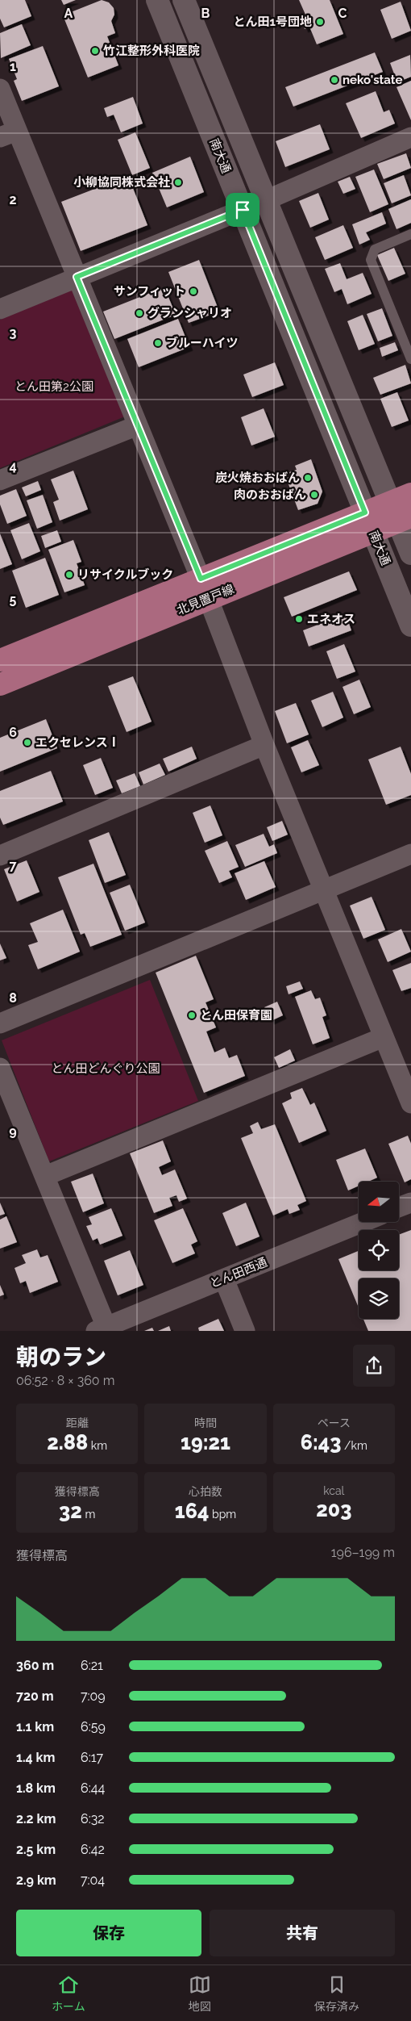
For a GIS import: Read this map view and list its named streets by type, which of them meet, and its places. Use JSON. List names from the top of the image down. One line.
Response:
{"streets":{"main road":["北見置戸線"],"street":["南大通","とん田西通"]},"crossings":[["南大通","北見置戸線"]],"parks":["とん田第2公園","とん田どんぐり公園"],"places":["とん田1号団地","竹江整形外科医院","neko'state","小柳協同株式会社","サンフィット","グランシャリオ","ブルーハイツ","炭火焼おおばん","肉のおおばん","リサイクルブック","エネオス","エクセレンスⅠ","とん田保育園"],"north":"left","page":{"heading":["朝のラン","06:52 · 8 × 360 m"],"stats":[["距離","2.88 km"],["時間","19:21"],["ペース","6:43 /km"],["獲得標高","32 m"],["心拍数","164 bpm"],["kcal","203"]],"chart":["獲得標高","196–199 m"],"list":[{"name":"360 m","note":"6:21"},{"name":"720 m","note":"7:09"},{"name":"1.1 km","note":"6:59"},{"name":"1.4 km","note":"6:17"},{"name":"1.8 km","note":"6:44"},{"name":"2.2 km","note":"6:32"},{"name":"2.5 km","note":"6:42"},{"name":"2.9 km","note":"7:04"}],"buttons":["保存","共有"],"tabs":["ホーム","地図","保存済み"]},"grid":{"columns":["A","B","C"],"rows":["1","2","3","4","5","6","7","8","9"]}}
